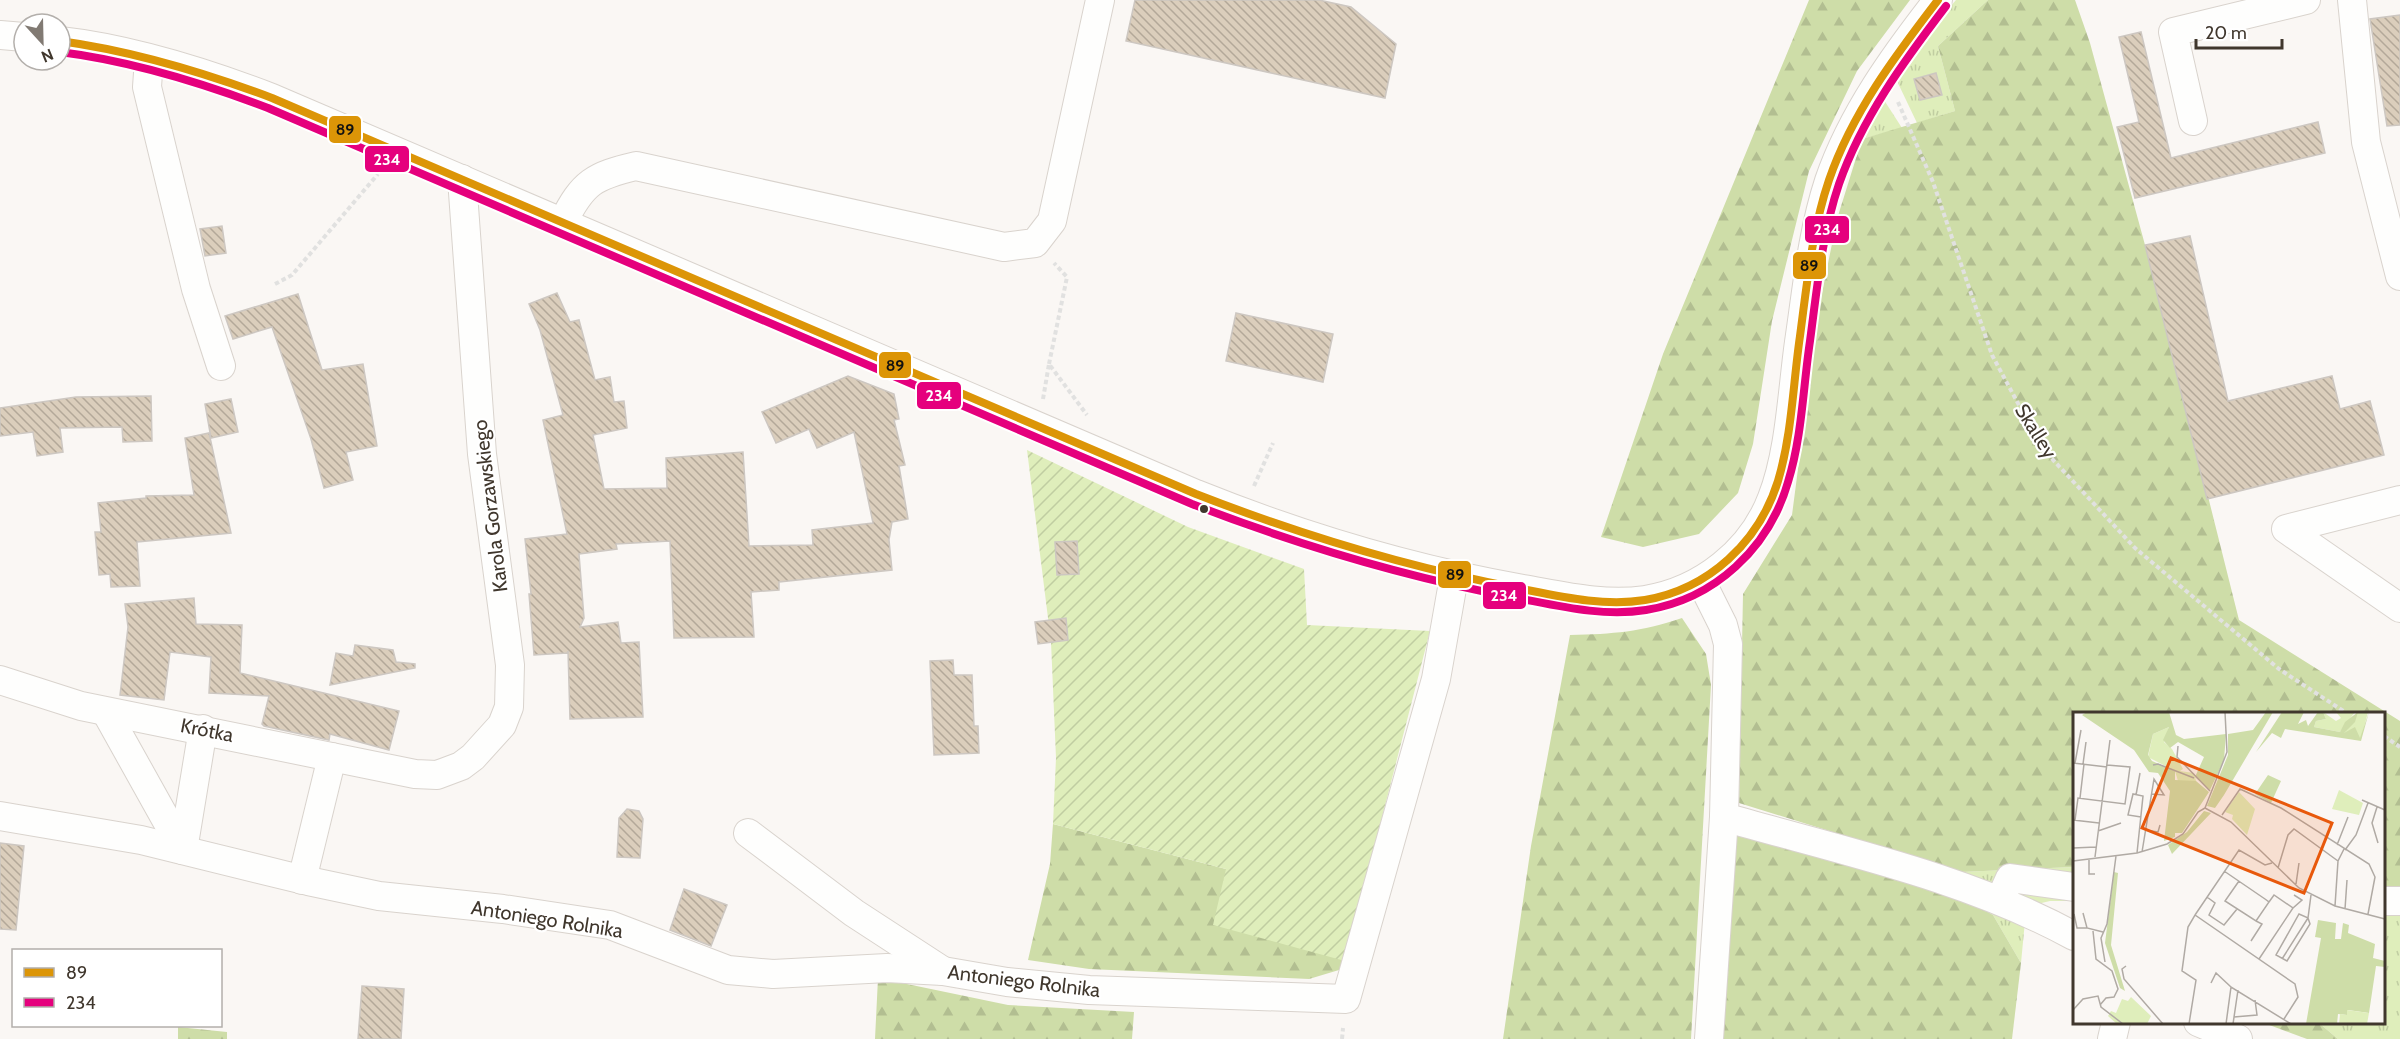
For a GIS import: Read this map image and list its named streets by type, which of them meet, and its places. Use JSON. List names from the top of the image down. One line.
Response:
{"streets":{"street":["Karola Gorzawskiego","Krótka","Antoniego Rolnika"],"path":["Skalley"]},"crossings":[["Karola Gorzawskiego","Krótka"]],"lines":["transit line 89","transit line 234"],"legend":["89","234"],"scale_bar":"20 m","north":"bottom"}
